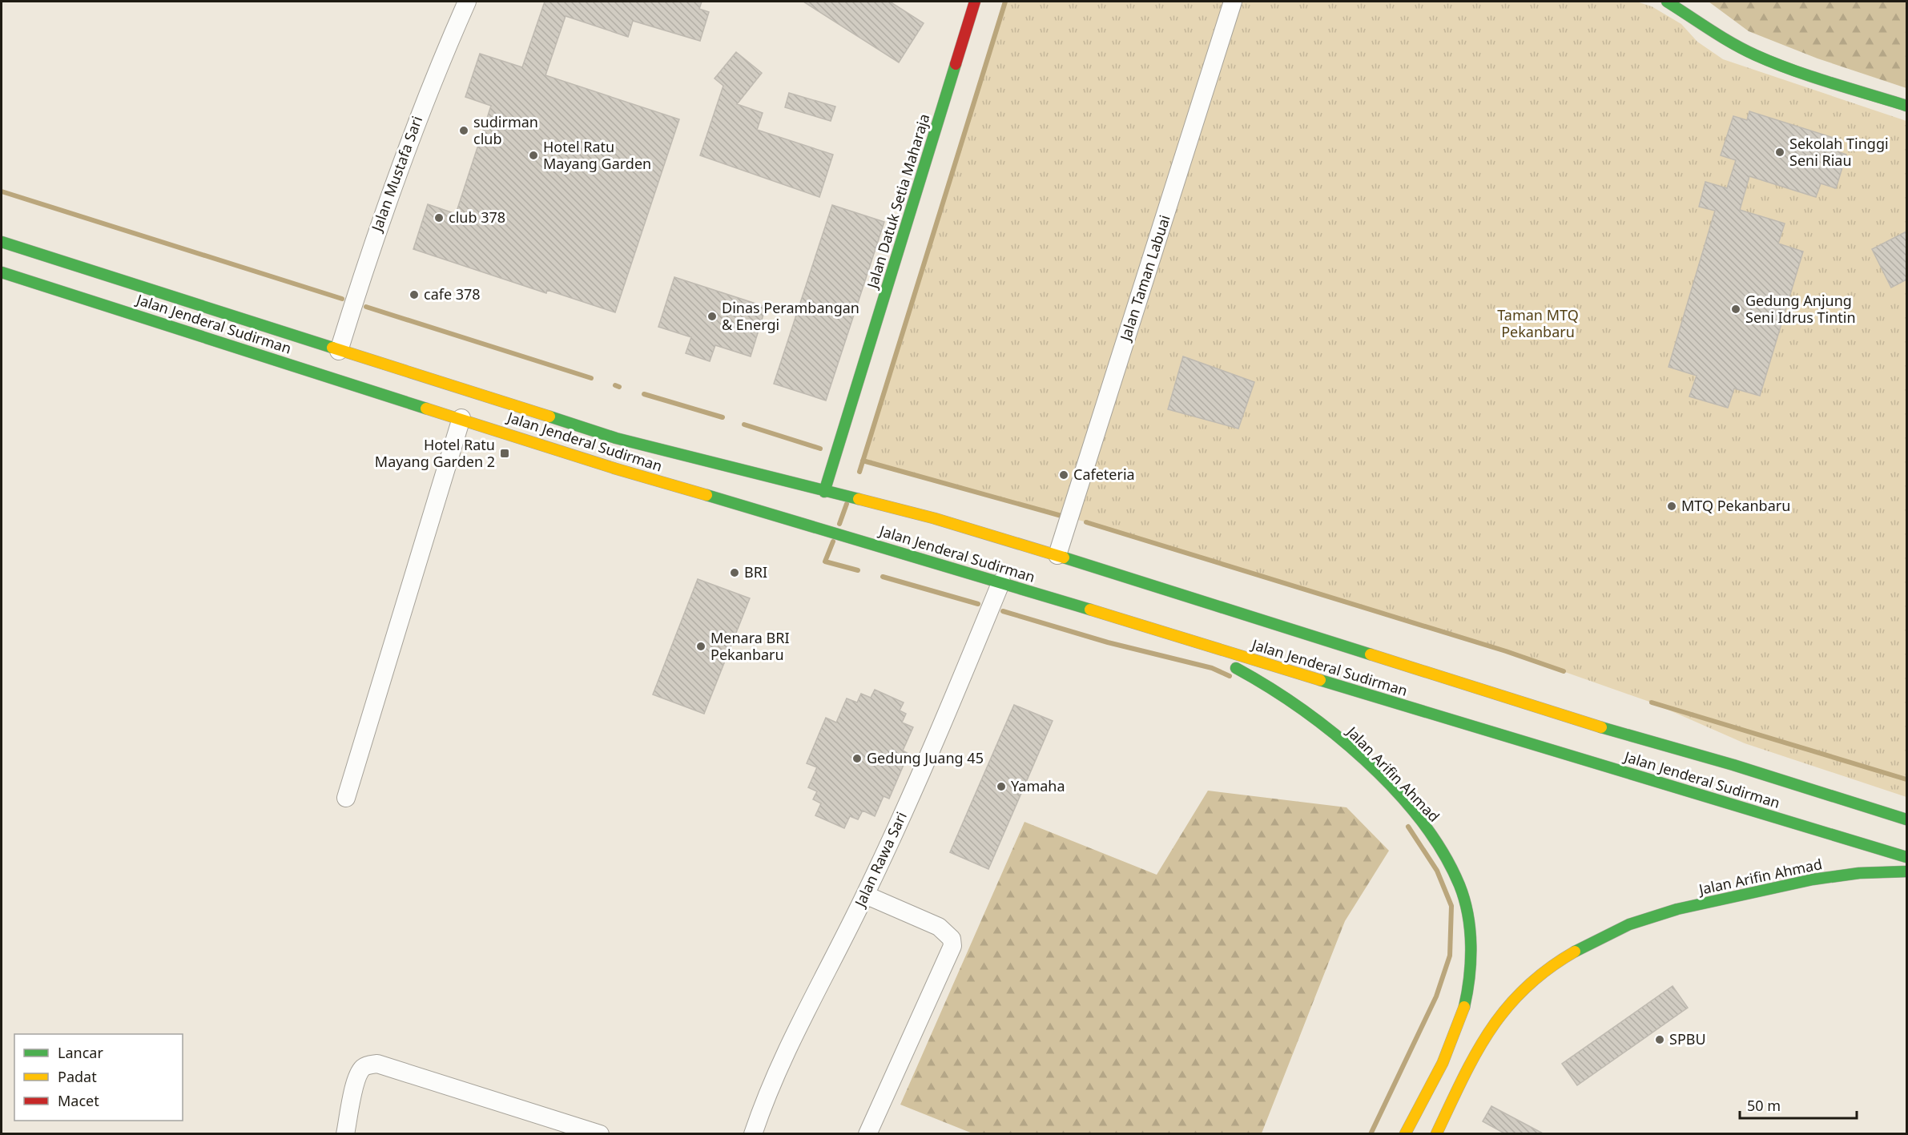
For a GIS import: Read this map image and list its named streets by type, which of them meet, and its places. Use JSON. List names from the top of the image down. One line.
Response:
{"streets":{"main road":["Jalan Datuk Setia Maharaja","Jalan Jenderal Sudirman","Jalan Arifin Ahmad"],"street":["Jalan Mustafa Sari","Jalan Taman Labuai","Jalan Rawa Sari"]},"crossings":[["Jalan Mustafa Sari","Jalan Jenderal Sudirman"],["Jalan Datuk Setia Maharaja","Jalan Jenderal Sudirman"],["Jalan Taman Labuai","Jalan Jenderal Sudirman"],["Jalan Jenderal Sudirman","Jalan Arifin Ahmad"],["Jalan Jenderal Sudirman","Jalan Rawa Sari"]],"parks":["Taman MTQ Pekanbaru"],"places":{"other":["sudirman club","Sekolah Tinggi Seni Riau","Hotel Ratu Mayang Garden","club 378","cafe 378","Gedung Anjung Seni Idrus Tintin","Dinas Perambangan & Energi","Cafeteria","MTQ Pekanbaru","BRI","Menara BRI Pekanbaru","Gedung Juang 45","Yamaha","SPBU"],"transit":["Hotel Ratu Mayang Garden 2"]},"legend":["Lancar","Padat","Macet"],"scale_bar":"50 m"}
